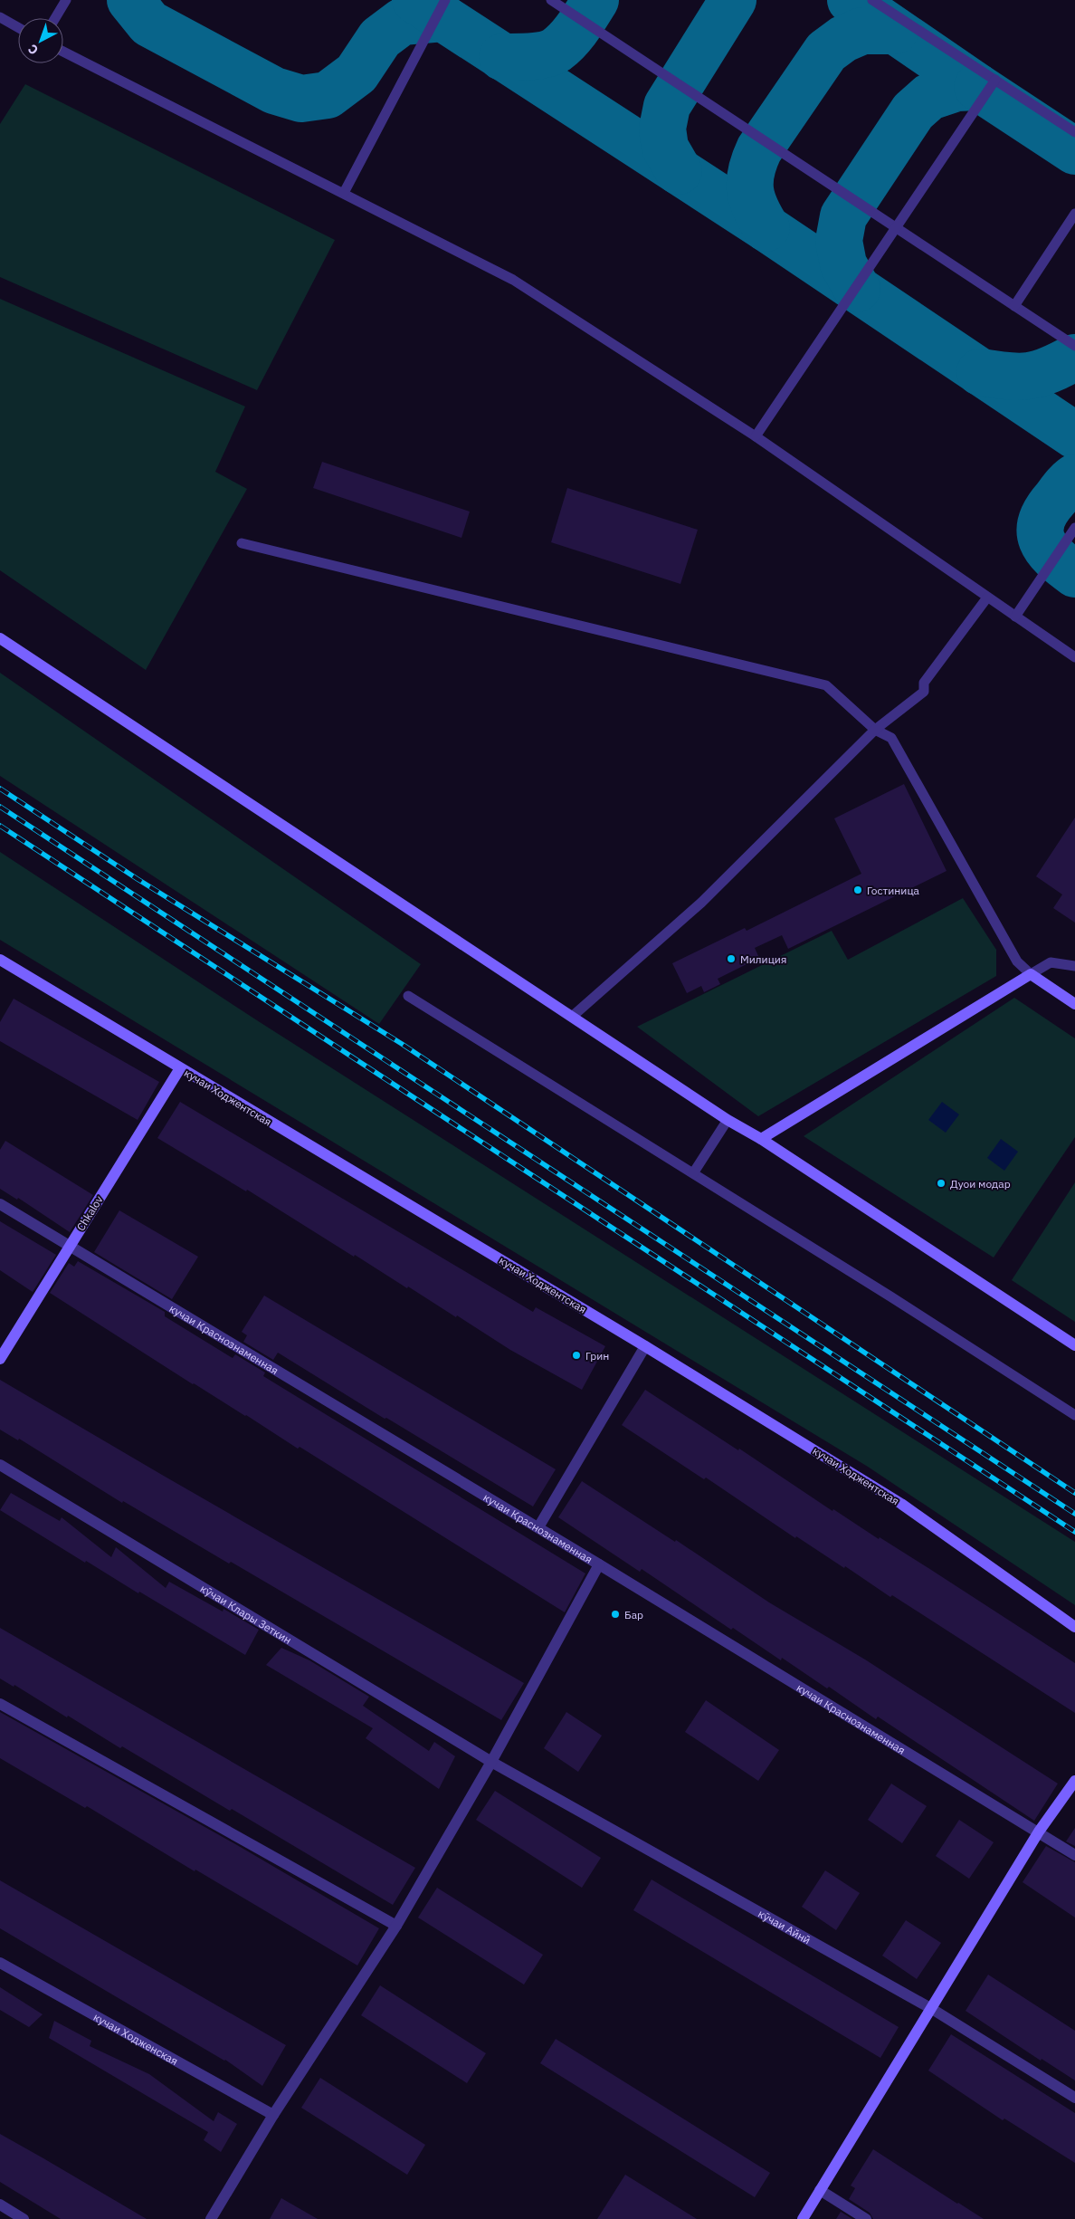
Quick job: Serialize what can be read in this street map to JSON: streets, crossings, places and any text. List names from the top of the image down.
{
  "streets": {
    "street": [
      "кучаи Ходжентская",
      "Chkalov",
      "кучаи Краснознаменная",
      "кӯчаи Клары Зеткин",
      "кӯчаи Айнӣ",
      "кучаи Ходженская"
    ]
  },
  "crossings": [
    ["кучаи Ходжентская", "Chkalov"],
    ["Chkalov", "кучаи Краснознаменная"],
    ["кӯчаи Клары Зеткин", "кӯчаи Айнӣ"]
  ],
  "places": [
    "Гостиница",
    "Милиция",
    "Дуои модар",
    "Грин",
    "Бар"
  ],
  "north": "bottom left"
}
